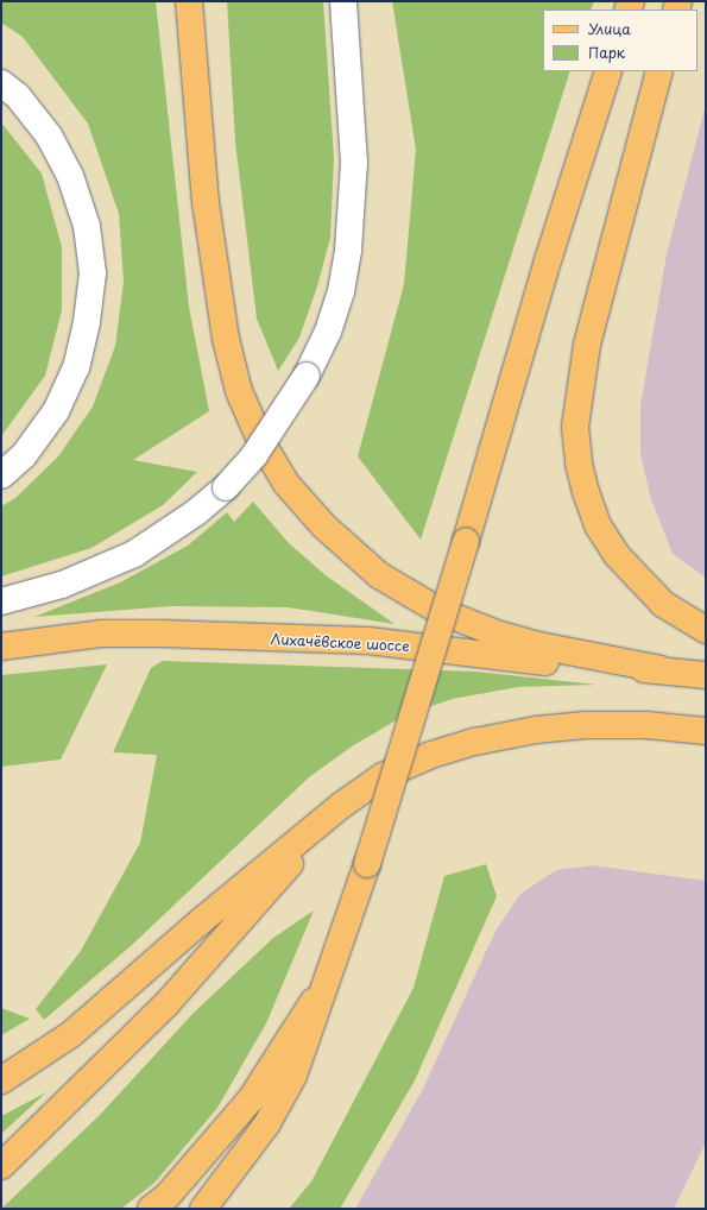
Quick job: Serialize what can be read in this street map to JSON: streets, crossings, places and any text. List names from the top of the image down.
{
  "streets": {
    "main road": ["Лихачёвское шоссе"]
  },
  "legend": ["Улица", "Парк"]
}
